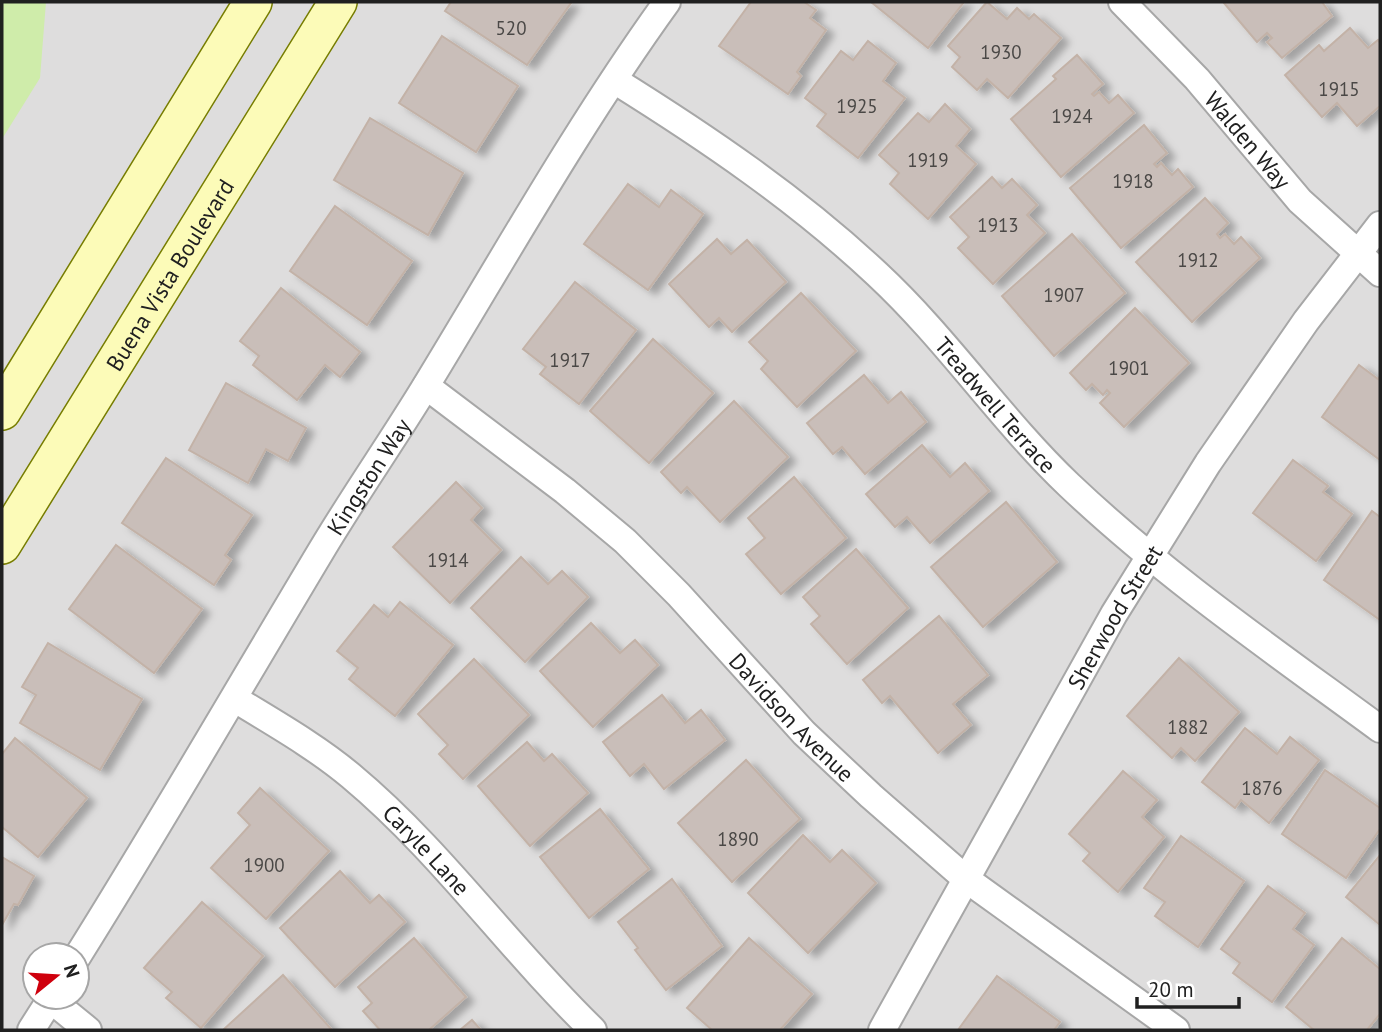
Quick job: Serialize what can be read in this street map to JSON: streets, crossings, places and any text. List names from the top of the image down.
{
  "streets": {
    "main road": ["Buena Vista Boulevard"],
    "street": [
      "Walden Way",
      "Treadwell Terrace",
      "Kingston Way",
      "Sherwood Street",
      "Davidson Avenue",
      "Caryle Lane"
    ]
  },
  "crossings": [
    ["Walden Way", "Sherwood Street"],
    ["Treadwell Terrace", "Kingston Way"],
    ["Treadwell Terrace", "Sherwood Street"],
    ["Kingston Way", "Davidson Avenue"],
    ["Kingston Way", "Caryle Lane"],
    ["Sherwood Street", "Davidson Avenue"]
  ],
  "house_numbers": [
    "520",
    "1930",
    "1915",
    "1925",
    "1924",
    "1919",
    "1918",
    "1913",
    "1912",
    "1907",
    "1917",
    "1901",
    "1914",
    "1882",
    "1876",
    "1890",
    "1900"
  ],
  "scale_bar": "20 m",
  "north": "right"
}
